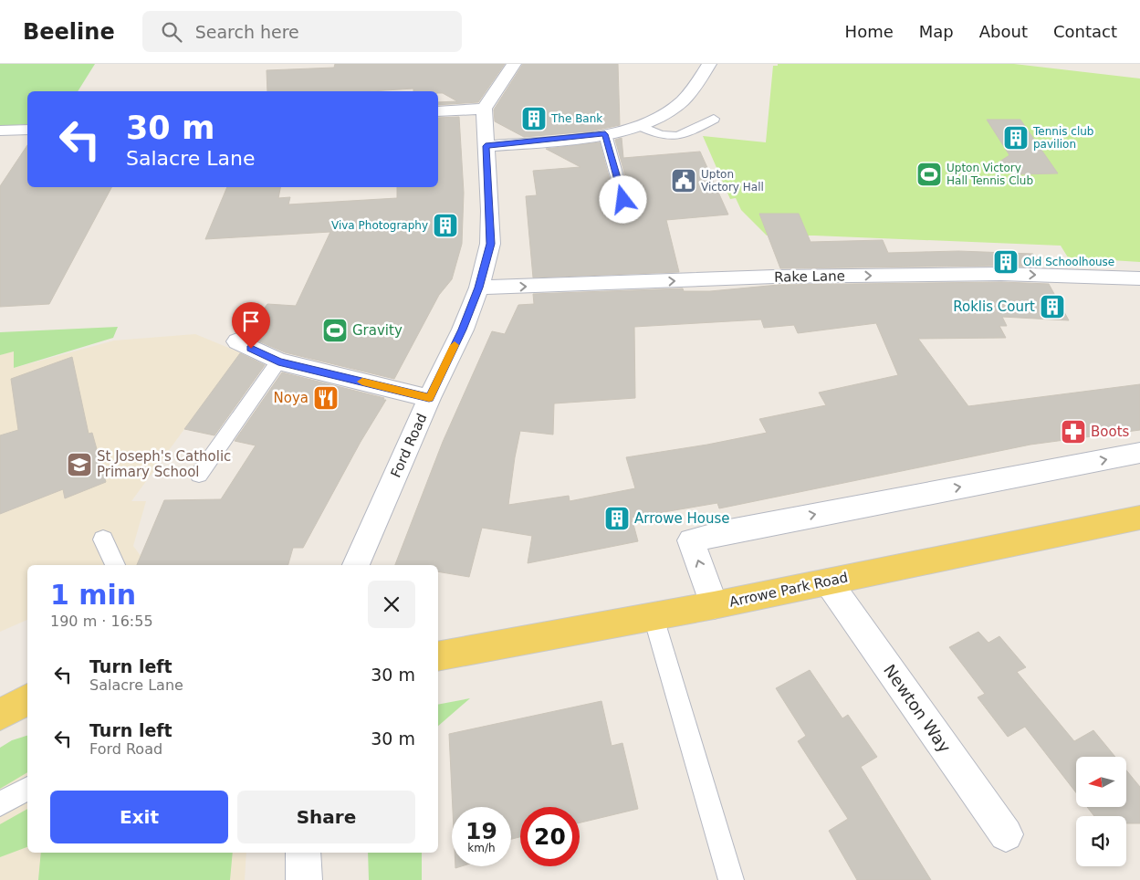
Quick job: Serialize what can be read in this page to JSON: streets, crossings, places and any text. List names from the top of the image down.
{
  "streets": {
    "main road": ["Arrowe Park Road"],
    "street": ["Rake Lane", "Ford Road", "Newton Way"]
  },
  "crossings": [
    ["Rake Lane", "Ford Road"],
    ["Arrowe Park Road", "Newton Way"]
  ],
  "one_way": ["Rake Lane"],
  "places": {
    "building": [
      "The Bank",
      "Tennis club pavilion",
      "Viva Photography",
      "Old Schoolhouse",
      "Roklis Court",
      "Arrowe House"
    ],
    "sports": ["Upton Victory Hall Tennis Club", "Gravity"],
    "public building": ["Upton Victory Hall"],
    "restaurant": ["Noya"],
    "pharmacy": ["Boots"],
    "school or university": ["St Joseph's Catholic Primary School"]
  },
  "north": "left",
  "page": {
    "header": "Beeline",
    "search": "Search here",
    "nav": [
      "Home",
      "Map",
      "About",
      "Contact"
    ],
    "turn": ["30 m", "Salacre Lane"],
    "heading": ["1 min", "190 m · 16:55"],
    "list": [
      {
        "name": "Turn left",
        "note": "Salacre Lane",
        "value": "30 m"
      },
      {
        "name": "Turn left",
        "note": "Ford Road",
        "value": "30 m"
      }
    ],
    "buttons": ["Exit", "Share"],
    "speed": "19 km/h",
    "limit": "20"
  }
}
